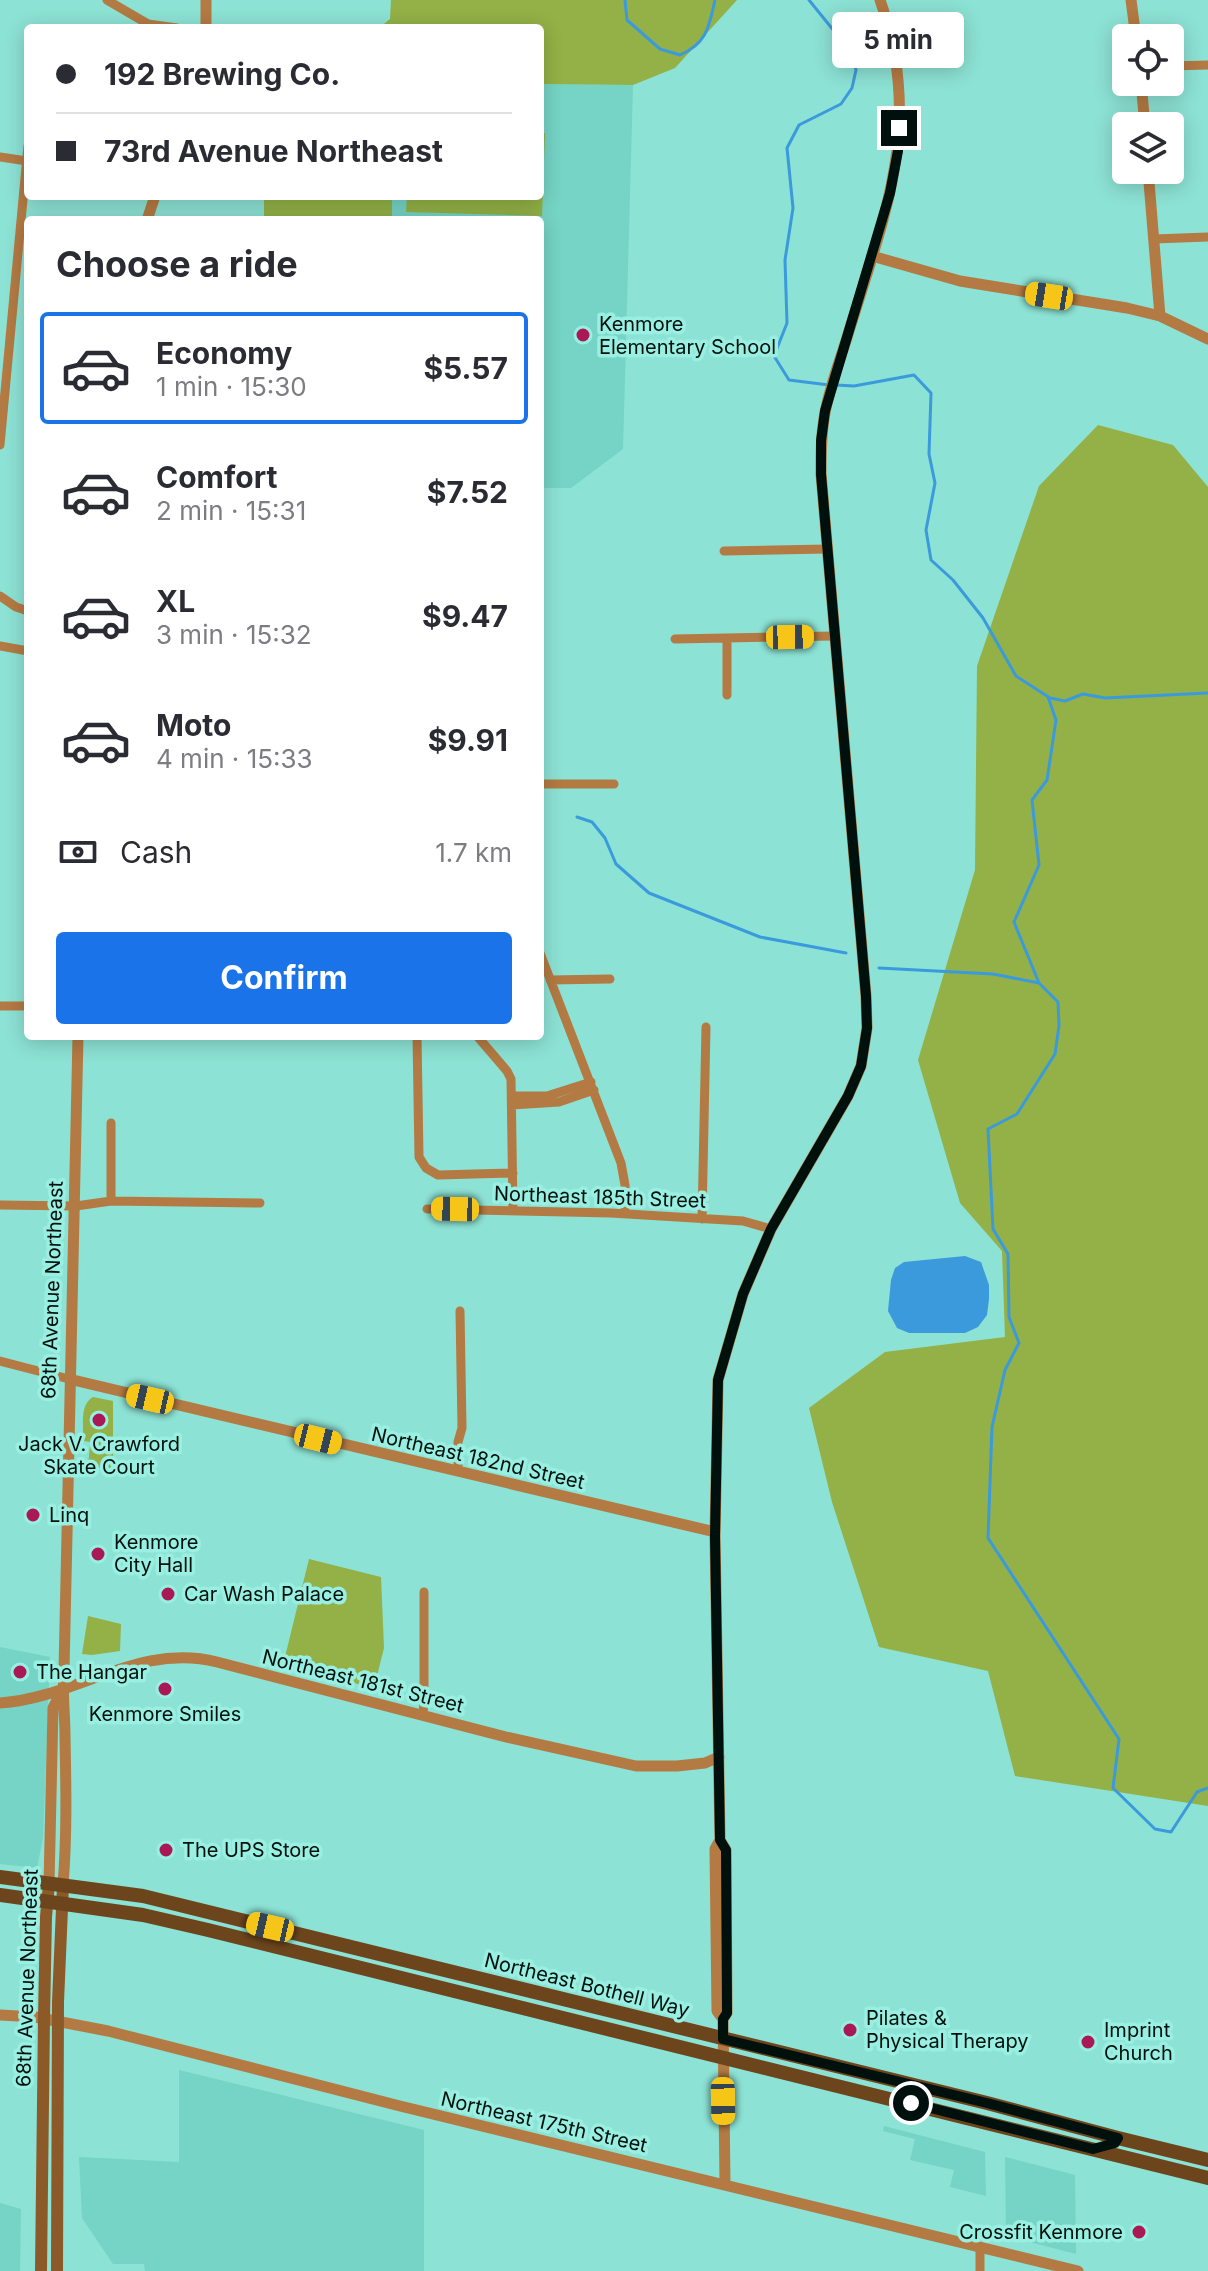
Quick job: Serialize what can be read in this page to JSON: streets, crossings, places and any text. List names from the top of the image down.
{
  "streets": {
    "main road": ["68th Avenue Northeast", "Northeast Bothell Way"],
    "street": [
      "Northeast 185th Street",
      "Northeast 182nd Street",
      "Northeast 181st Street",
      "Northeast 175th Street"
    ]
  },
  "crossings": [
    ["68th Avenue Northeast", "Northeast 182nd Street"],
    ["68th Avenue Northeast", "Northeast 181st Street"],
    ["68th Avenue Northeast", "Northeast Bothell Way"],
    ["68th Avenue Northeast", "Northeast 175th Street"]
  ],
  "places": [
    "Kenmore Elementary School",
    "Jack V. Crawford Skate Court",
    "Linq",
    "Kenmore City Hall",
    "Car Wash Palace",
    "The Hangar",
    "Kenmore Smiles",
    "The UPS Store",
    "Pilates & Physical Therapy",
    "Imprint Church",
    "Crossfit Kenmore"
  ],
  "page": {
    "bubble": "5 min",
    "banner": ["192 Brewing Co.", "73rd Avenue Northeast"],
    "heading": "Choose a ride",
    "list": [
      {
        "name": "Economy",
        "note": "1 min · 15:30",
        "value": "$5.57"
      },
      {
        "name": "Comfort",
        "note": "2 min · 15:31",
        "value": "$7.52"
      },
      {
        "name": "XL",
        "note": "3 min · 15:32",
        "value": "$9.47"
      },
      {
        "name": "Moto",
        "note": "4 min · 15:33",
        "value": "$9.91"
      }
    ],
    "pay": ["Cash", "1.7 km"],
    "buttons": "Confirm"
  }
}
